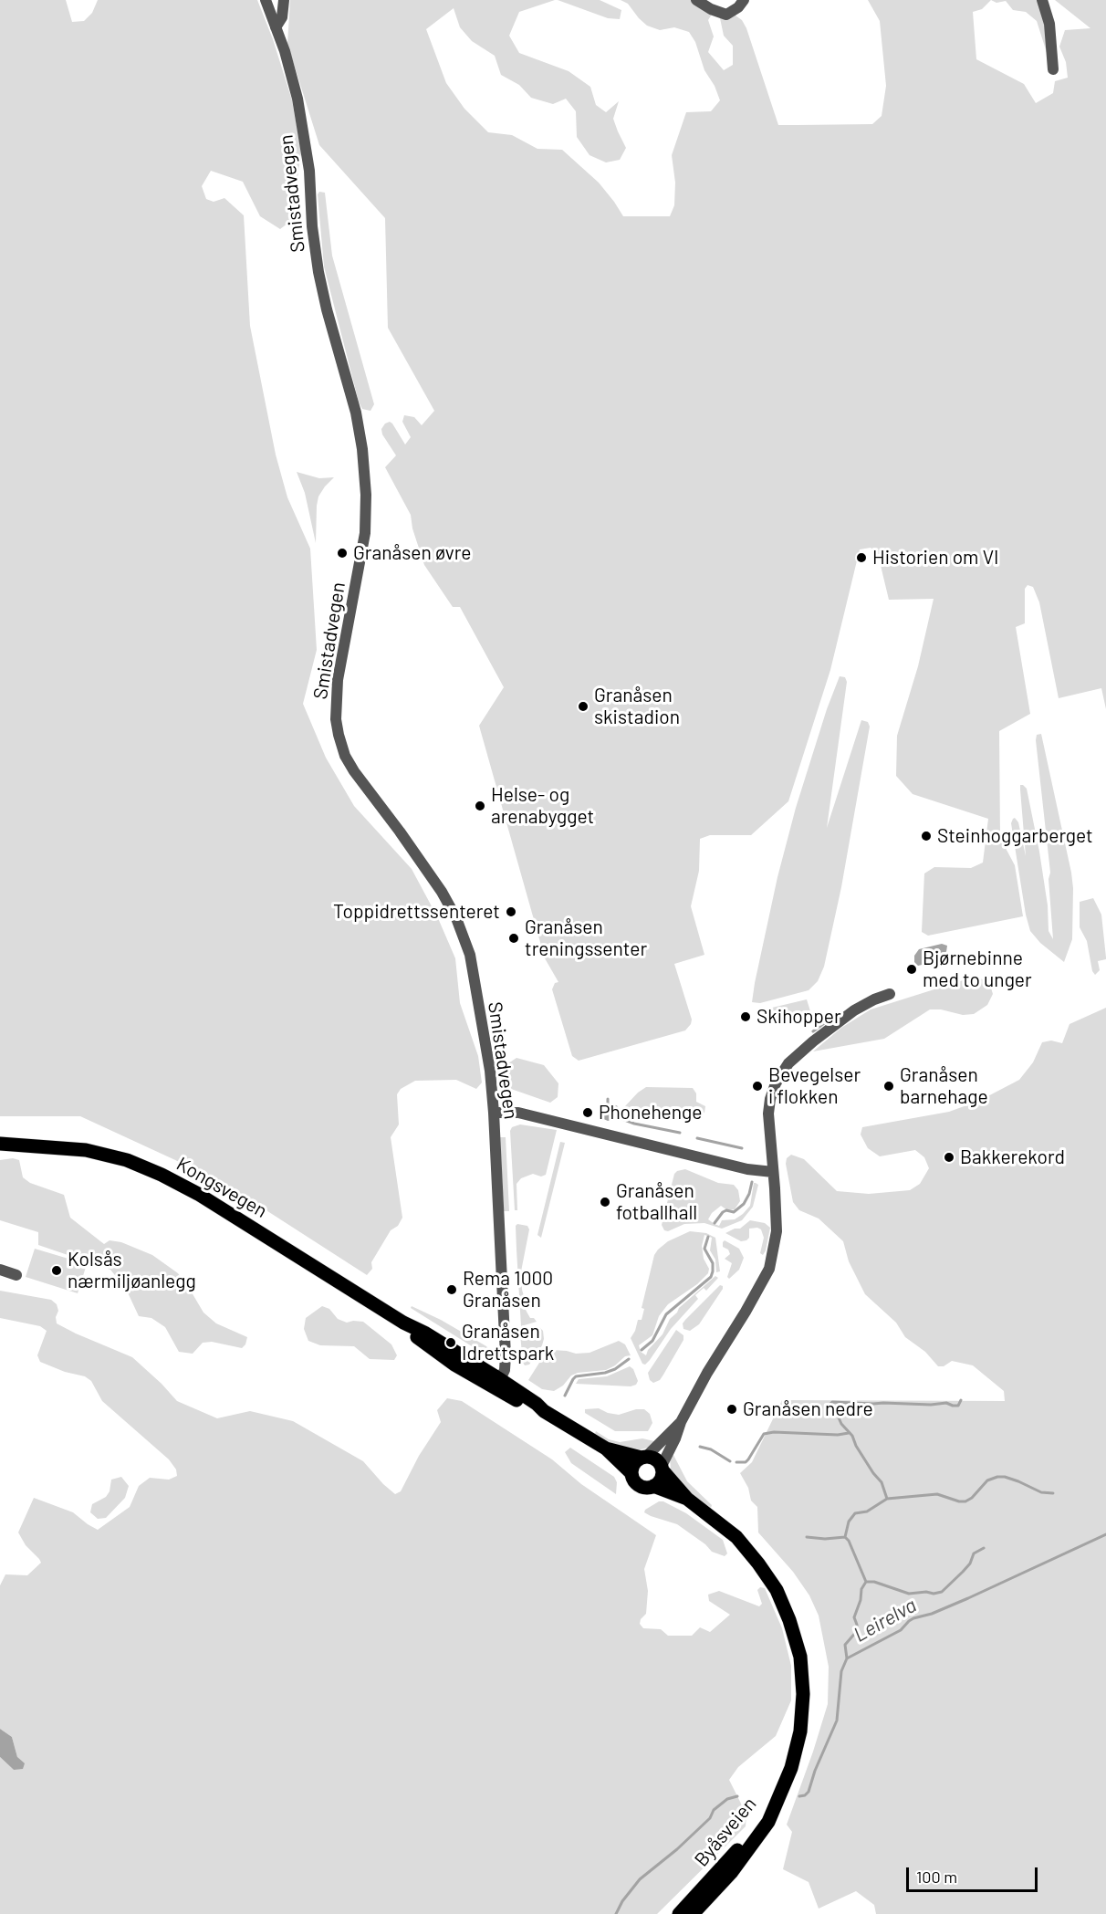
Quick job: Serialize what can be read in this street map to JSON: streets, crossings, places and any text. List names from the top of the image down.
{
  "streets": {
    "main road": ["Kongsvegen", "Byåsveien"],
    "street": ["Smistadvegen"]
  },
  "crossings": [
    ["Smistadvegen", "Kongsvegen"],
    ["Kongsvegen", "Byåsveien"]
  ],
  "water": ["Leirelva"],
  "places": [
    "Granåsen øvre",
    "Historien om VI",
    "Granåsen skistadion",
    "Helse- og arenabygget",
    "Steinhoggarberget",
    "Toppidrettssenteret",
    "Granåsen treningssenter",
    "Bjørnebinne med to unger",
    "Skihopper",
    "Bevegelser i flokken",
    "Granåsen barnehage",
    "Phonehenge",
    "Bakkerekord",
    "Granåsen fotballhall",
    "Kolsås nærmiljøanlegg",
    "Rema 1000 Granåsen",
    "Granåsen Idrettspark",
    "Granåsen nedre"
  ],
  "scale_bar": "100 m"
}
